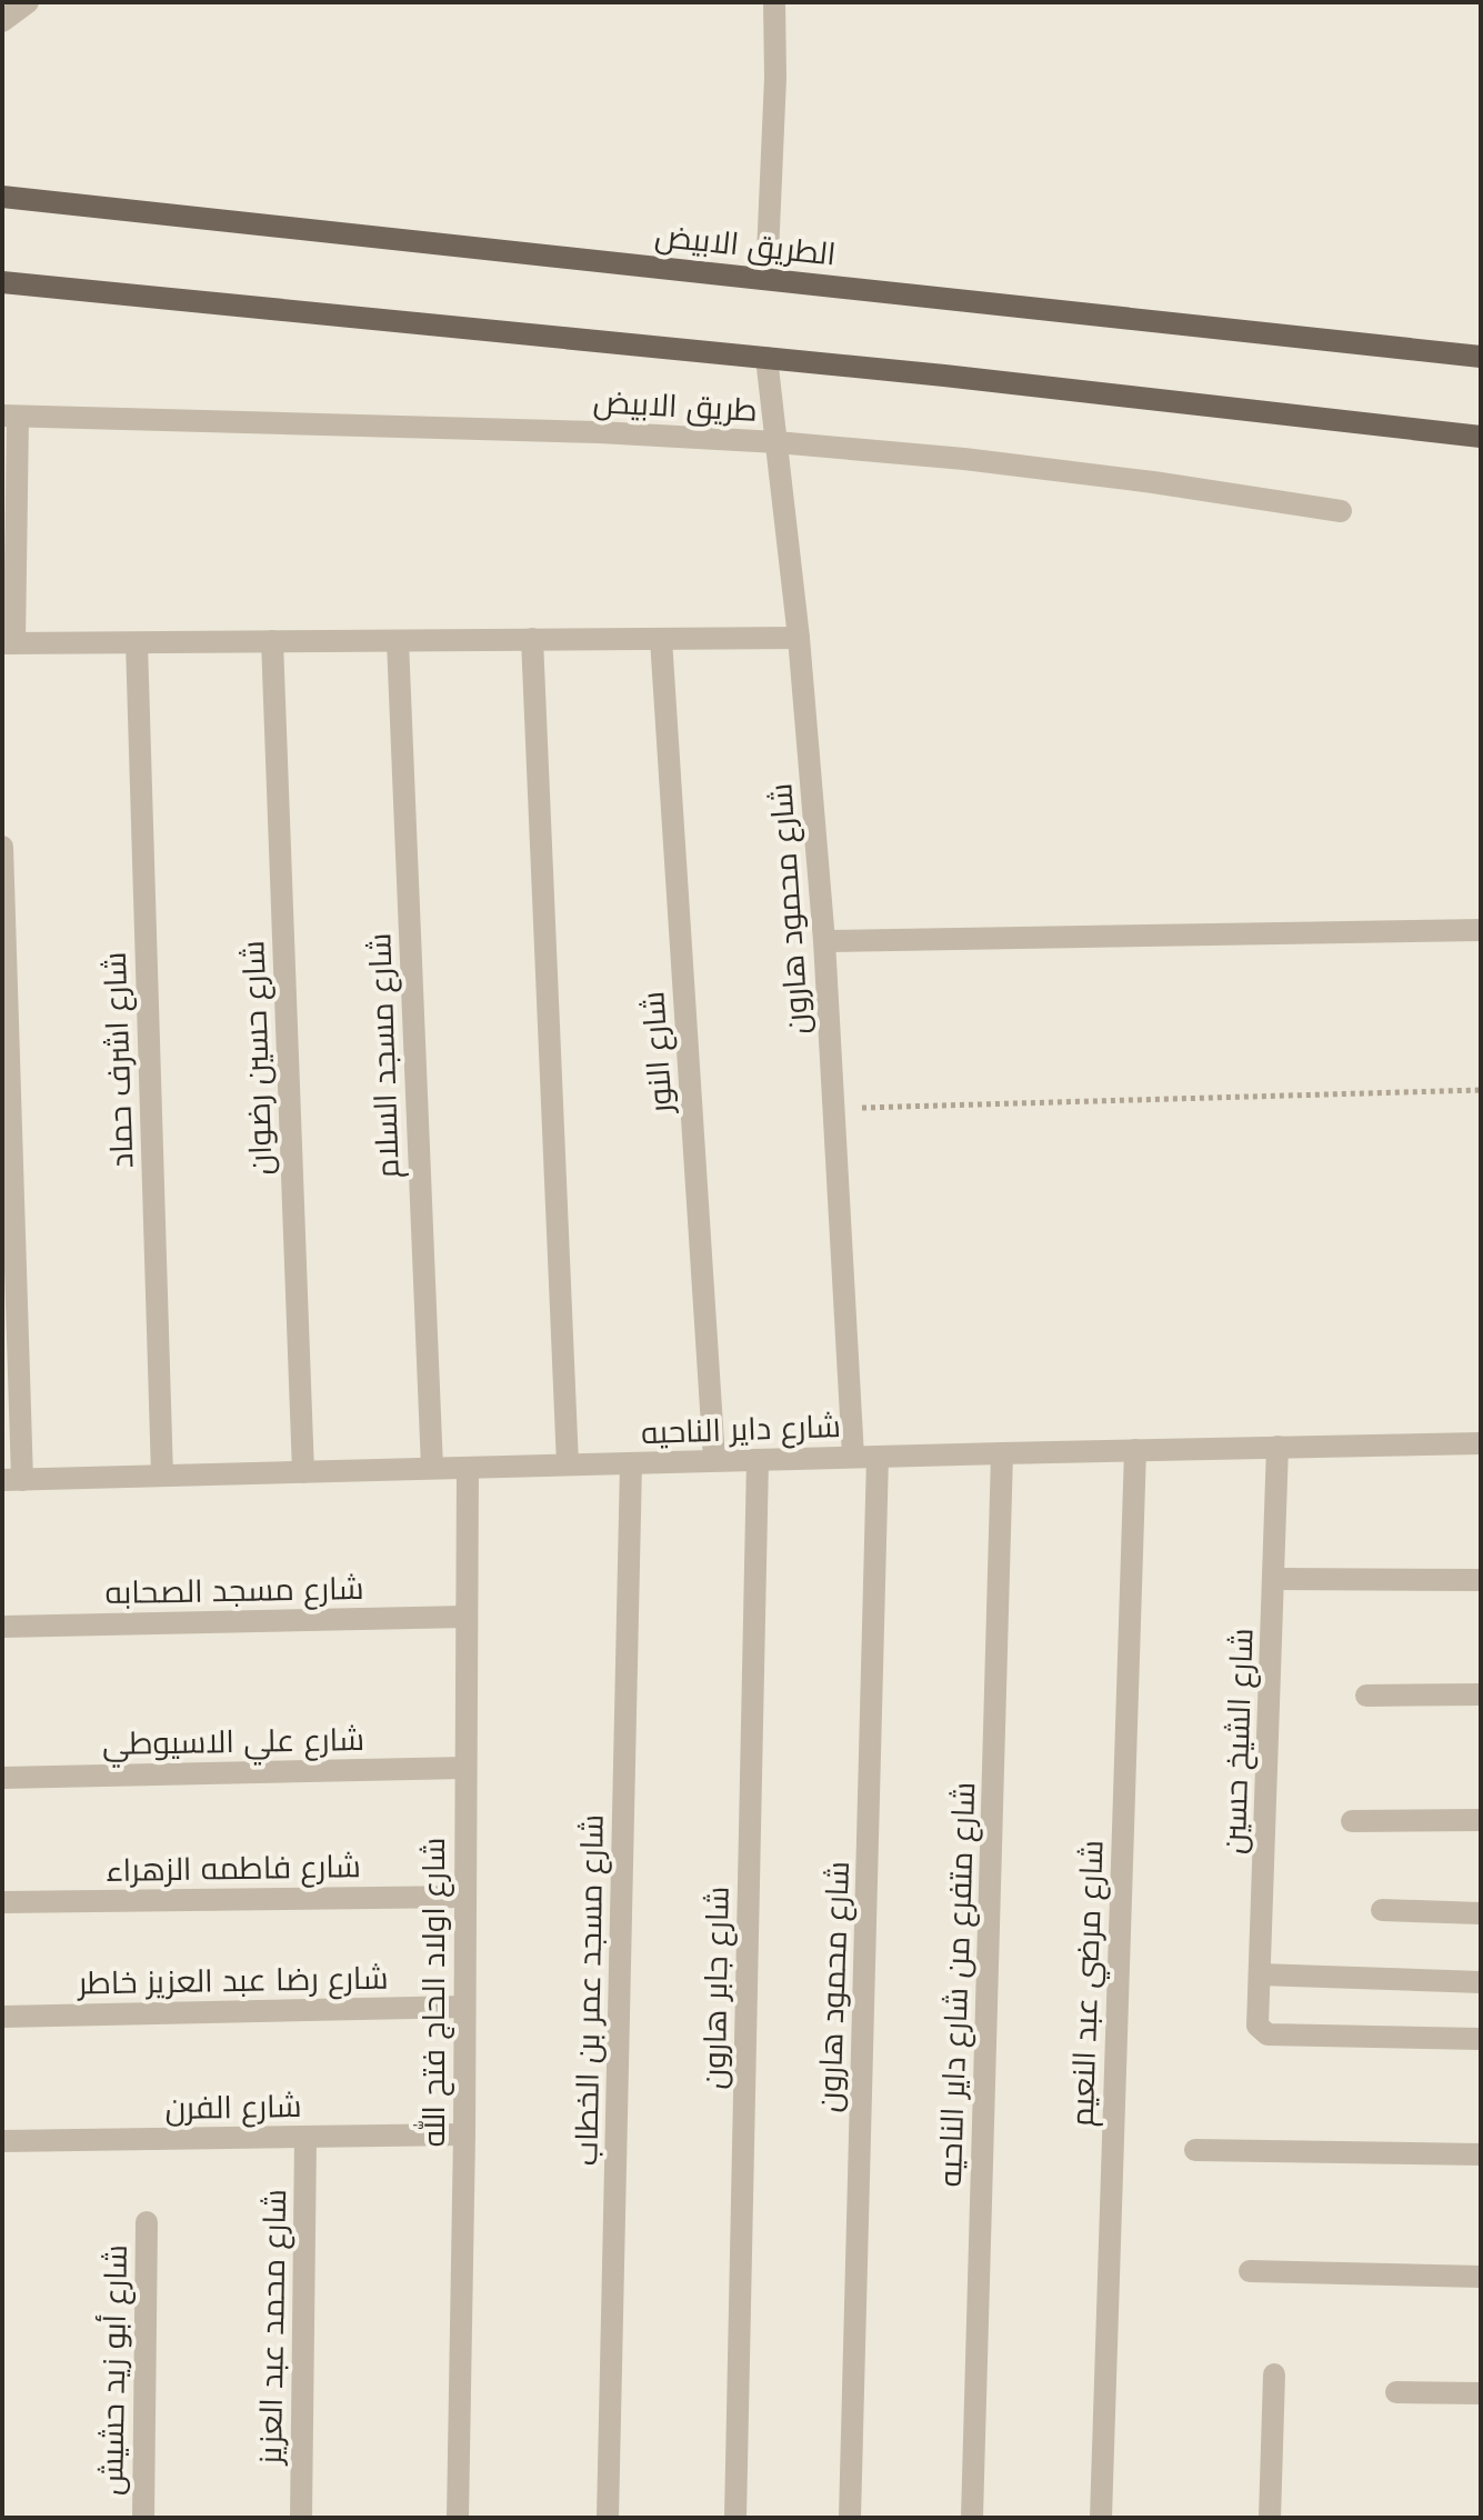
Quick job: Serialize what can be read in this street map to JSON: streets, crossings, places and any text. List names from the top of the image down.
{
  "streets": {
    "main road": ["الطريق الابيض"],
    "street": [
      "طريق الابيض",
      "شارع محمود هارون",
      "شارع النور",
      "شارع مسجد السلام",
      "شارع حسين رضوان",
      "شارع اشرف حماد",
      "شارع داير الناحيه",
      "شارع مسجد الصحابه",
      "شارع علي الاسيوطي",
      "شارع الشيخ حسين",
      "شارع فاطمه الزهراء",
      "شارع رضا عبد العزيز خاطر",
      "شارع مرضي عبد النعيم",
      "شارع متفرع من شارع داير الناحيه",
      "شارع جابر هارون",
      "شارع مسجد عمر بن الخطاب",
      "شارع اولاد الحاج فتح الله",
      "شارع الفرن",
      "شارع محمد عبد العزيز",
      "شارع أبو زيد حشيش"
    ]
  },
  "crossings": [
    ["طريق الابيض", "شارع محمود هارون"],
    ["شارع محمود هارون", "شارع داير الناحيه"],
    ["شارع النور", "شارع داير الناحيه"],
    ["شارع مسجد السلام", "شارع داير الناحيه"],
    ["شارع حسين رضوان", "شارع داير الناحيه"],
    ["شارع اشرف حماد", "شارع داير الناحيه"],
    ["شارع داير الناحيه", "شارع الشيخ حسين"],
    ["شارع داير الناحيه", "شارع مرضي عبد النعيم"],
    ["شارع داير الناحيه", "شارع متفرع من شارع داير الناحيه"],
    ["شارع داير الناحيه", "شارع جابر هارون"],
    ["شارع داير الناحيه", "شارع مسجد عمر بن الخطاب"],
    ["شارع داير الناحيه", "شارع اولاد الحاج فتح الله"],
    ["شارع مسجد الصحابه", "شارع اولاد الحاج فتح الله"],
    ["شارع علي الاسيوطي", "شارع اولاد الحاج فتح الله"],
    ["شارع فاطمه الزهراء", "شارع اولاد الحاج فتح الله"],
    ["شارع رضا عبد العزيز خاطر", "شارع اولاد الحاج فتح الله"],
    ["شارع اولاد الحاج فتح الله", "شارع الفرن"],
    ["شارع الفرن", "شارع محمد عبد العزيز"]
  ]
}
